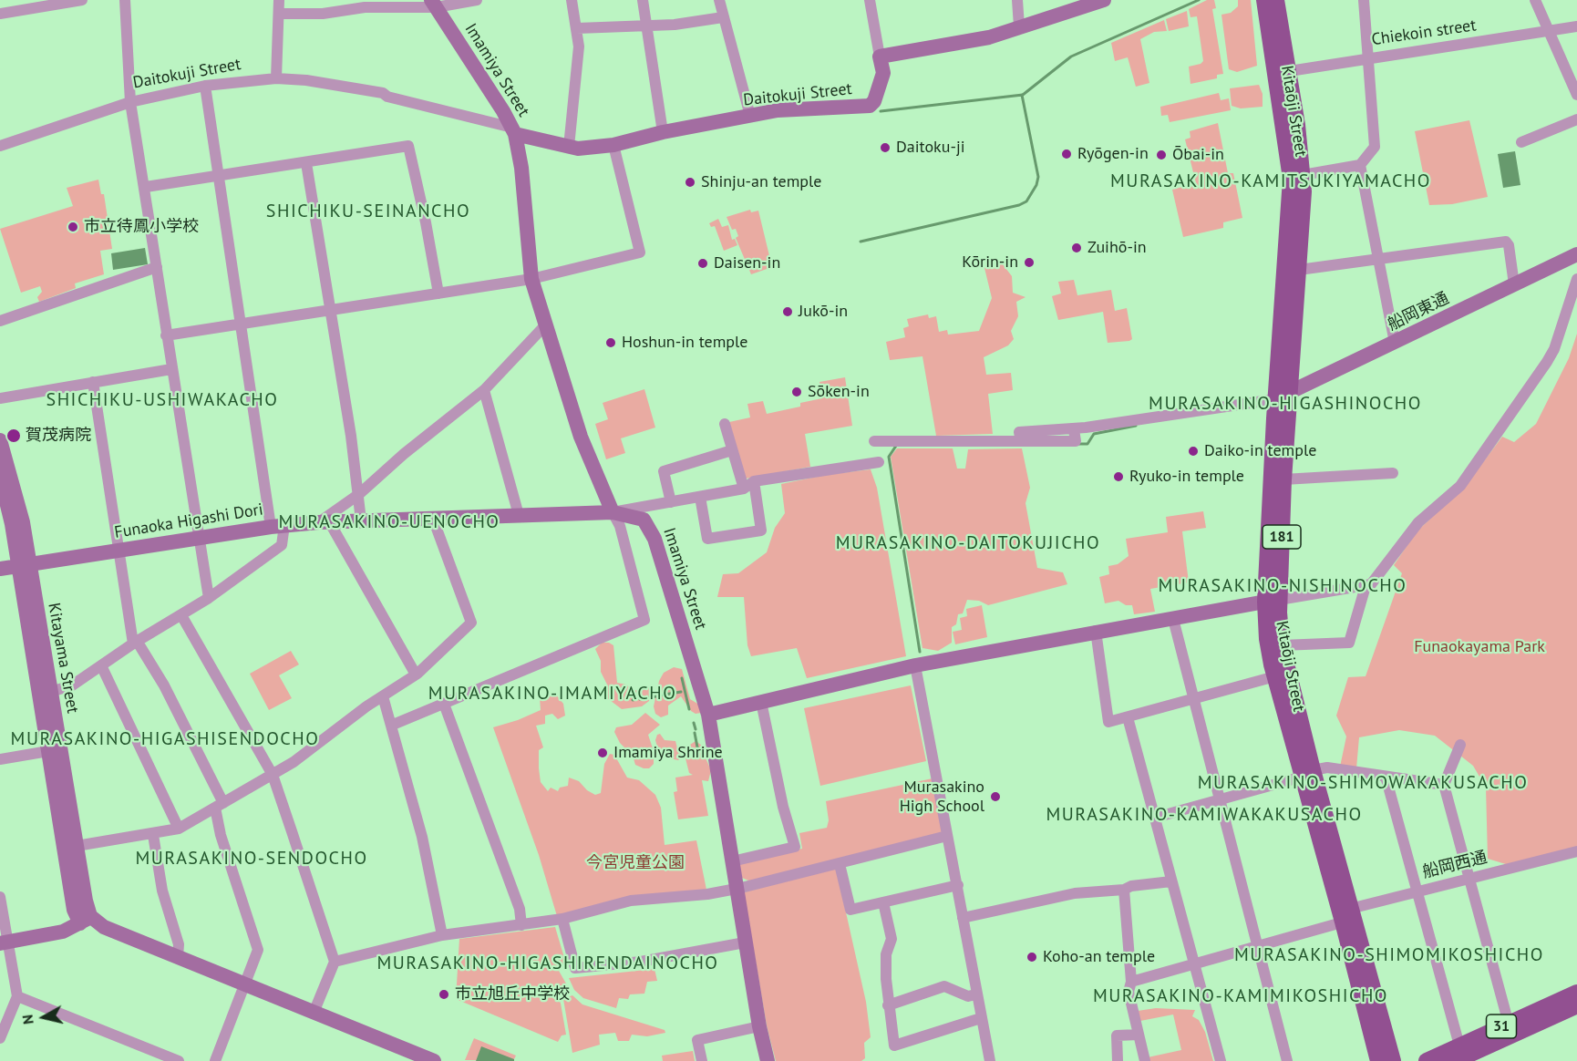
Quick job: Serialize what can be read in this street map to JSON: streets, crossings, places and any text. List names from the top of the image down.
{
  "streets": {
    "main road": ["Kitaōji Street", "181", "31"],
    "street": [
      "Chiekoin street",
      "Imamiya Street",
      "Daitokuji Street",
      "船岡東通",
      "Funaoka Higashi Dori",
      "Kitayama Street",
      "船岡西通"
    ]
  },
  "crossings": [
    ["Chiekoin street", "Kitaōji Street"],
    ["Imamiya Street", "Daitokuji Street"],
    ["Imamiya Street", "Funaoka Higashi Dori"],
    ["Kitaōji Street", "船岡東通"],
    ["Kitaōji Street", "船岡西通"],
    ["Funaoka Higashi Dori", "Kitayama Street"]
  ],
  "districts": [
    "MURASAKINO-KAMITSUKIYAMACHO",
    "SHICHIKU-SEINANCHO",
    "SHICHIKU-USHIWAKACHO",
    "MURASAKINO-HIGASHINOCHO",
    "MURASAKINO-UENOCHO",
    "MURASAKINO-DAITOKUJICHO",
    "MURASAKINO-NISHINOCHO",
    "MURASAKINO-IMAMIYACHO",
    "MURASAKINO-HIGASHISENDOCHO",
    "MURASAKINO-SHIMOWAKAKUSACHO",
    "MURASAKINO-KAMIWAKAKUSACHO",
    "MURASAKINO-SENDOCHO",
    "MURASAKINO-SHIMOMIKOSHICHO",
    "MURASAKINO-HIGASHIRENDAINOCHO",
    "MURASAKINO-KAMIMIKOSHICHO"
  ],
  "parks": ["Funaokayama Park", "今宮児童公園"],
  "places": [
    "Daitoku-ji",
    "Ryōgen-in",
    "Ōbai-in",
    "Shinju-an temple",
    "市立待鳳小学校",
    "Zuihō-in",
    "Kōrin-in",
    "Daisen-in",
    "Jukō-in",
    "Hoshun-in temple",
    "Sōken-in",
    "賀茂病院",
    "Daiko-in temple",
    "Ryuko-in temple",
    "Imamiya Shrine",
    "Murasakino High School",
    "Koho-an temple",
    "市立旭丘中学校"
  ],
  "north": "left"
}
